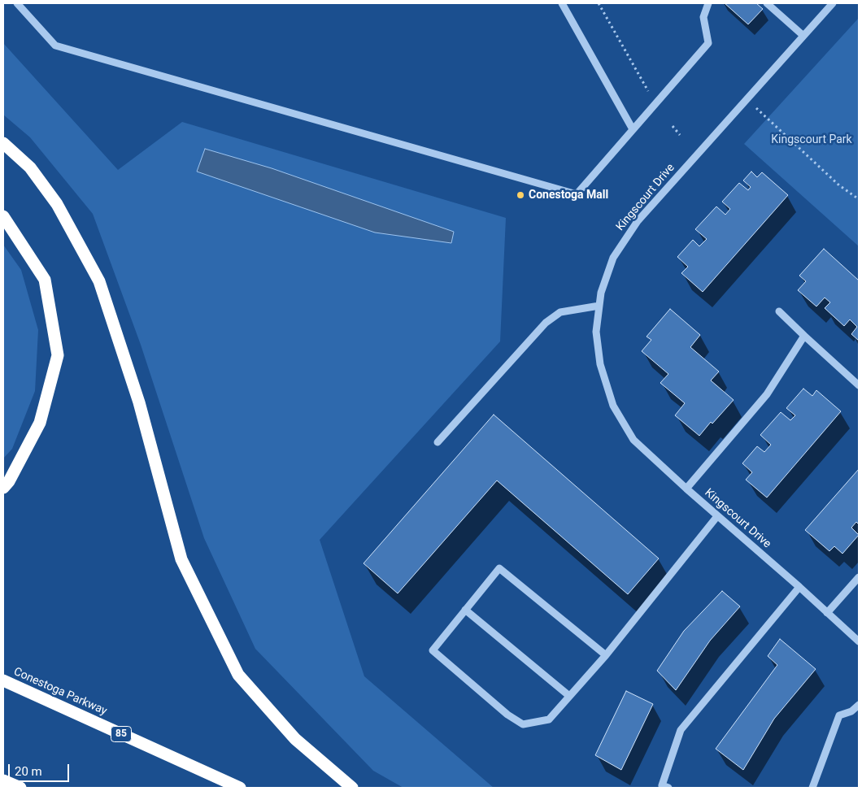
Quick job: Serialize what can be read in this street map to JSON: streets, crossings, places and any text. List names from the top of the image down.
{
  "streets": {
    "highway": ["Conestoga Parkway", "85"],
    "street": ["Kingscourt Drive"]
  },
  "parks": ["Kingscourt Park"],
  "places": ["Conestoga Mall"],
  "scale_bar": "20 m"
}
